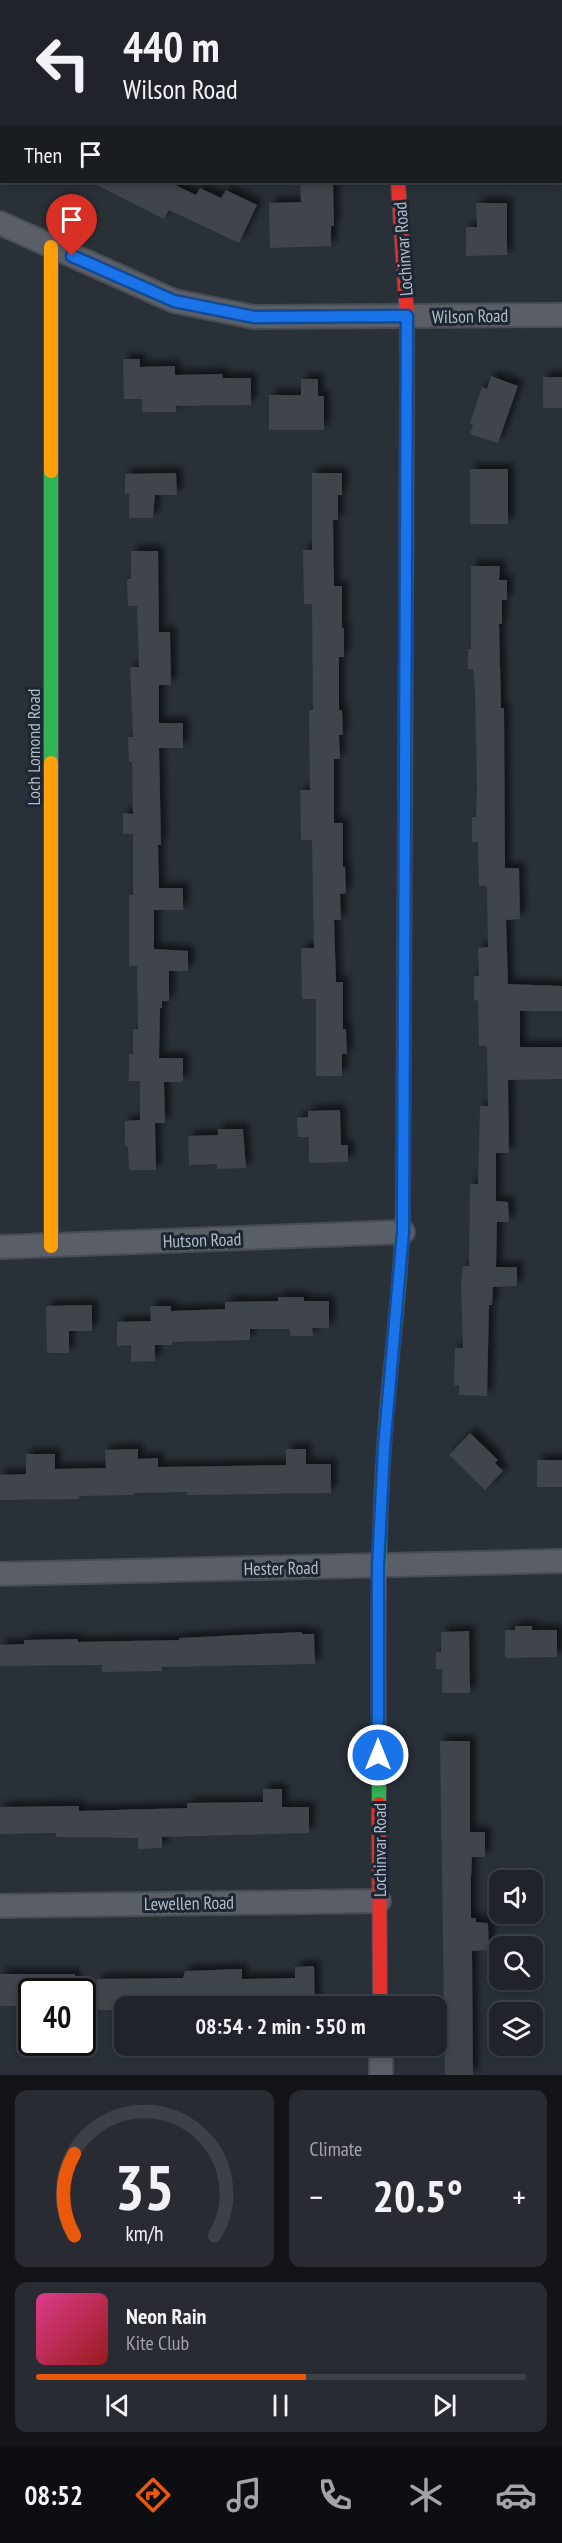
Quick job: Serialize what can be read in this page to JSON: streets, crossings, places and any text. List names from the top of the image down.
{
  "streets": {
    "street": [
      "Lochinvar Road",
      "Wilson Road",
      "Loch Lomond Road",
      "Hutson Road",
      "Hester Road",
      "Lewellen Road"
    ]
  },
  "crossings": [
    ["Lochinvar Road", "Wilson Road"],
    ["Lochinvar Road", "Hutson Road"],
    ["Lochinvar Road", "Hester Road"],
    ["Lochinvar Road", "Lewellen Road"],
    ["Wilson Road", "Loch Lomond Road"],
    ["Loch Lomond Road", "Hutson Road"]
  ],
  "page": {
    "turn": ["440 m", "Wilson Road"],
    "then": "Then",
    "limit": "40",
    "trip": "08:54 · 2 min · 550 m",
    "tile": "Climate",
    "heat": ["−", "20.5°", "+"],
    "song": ["Neon Rain", "Kite Club"],
    "tabs": "08:52",
    "gauge": ["35", "km/h"]
  }
}
